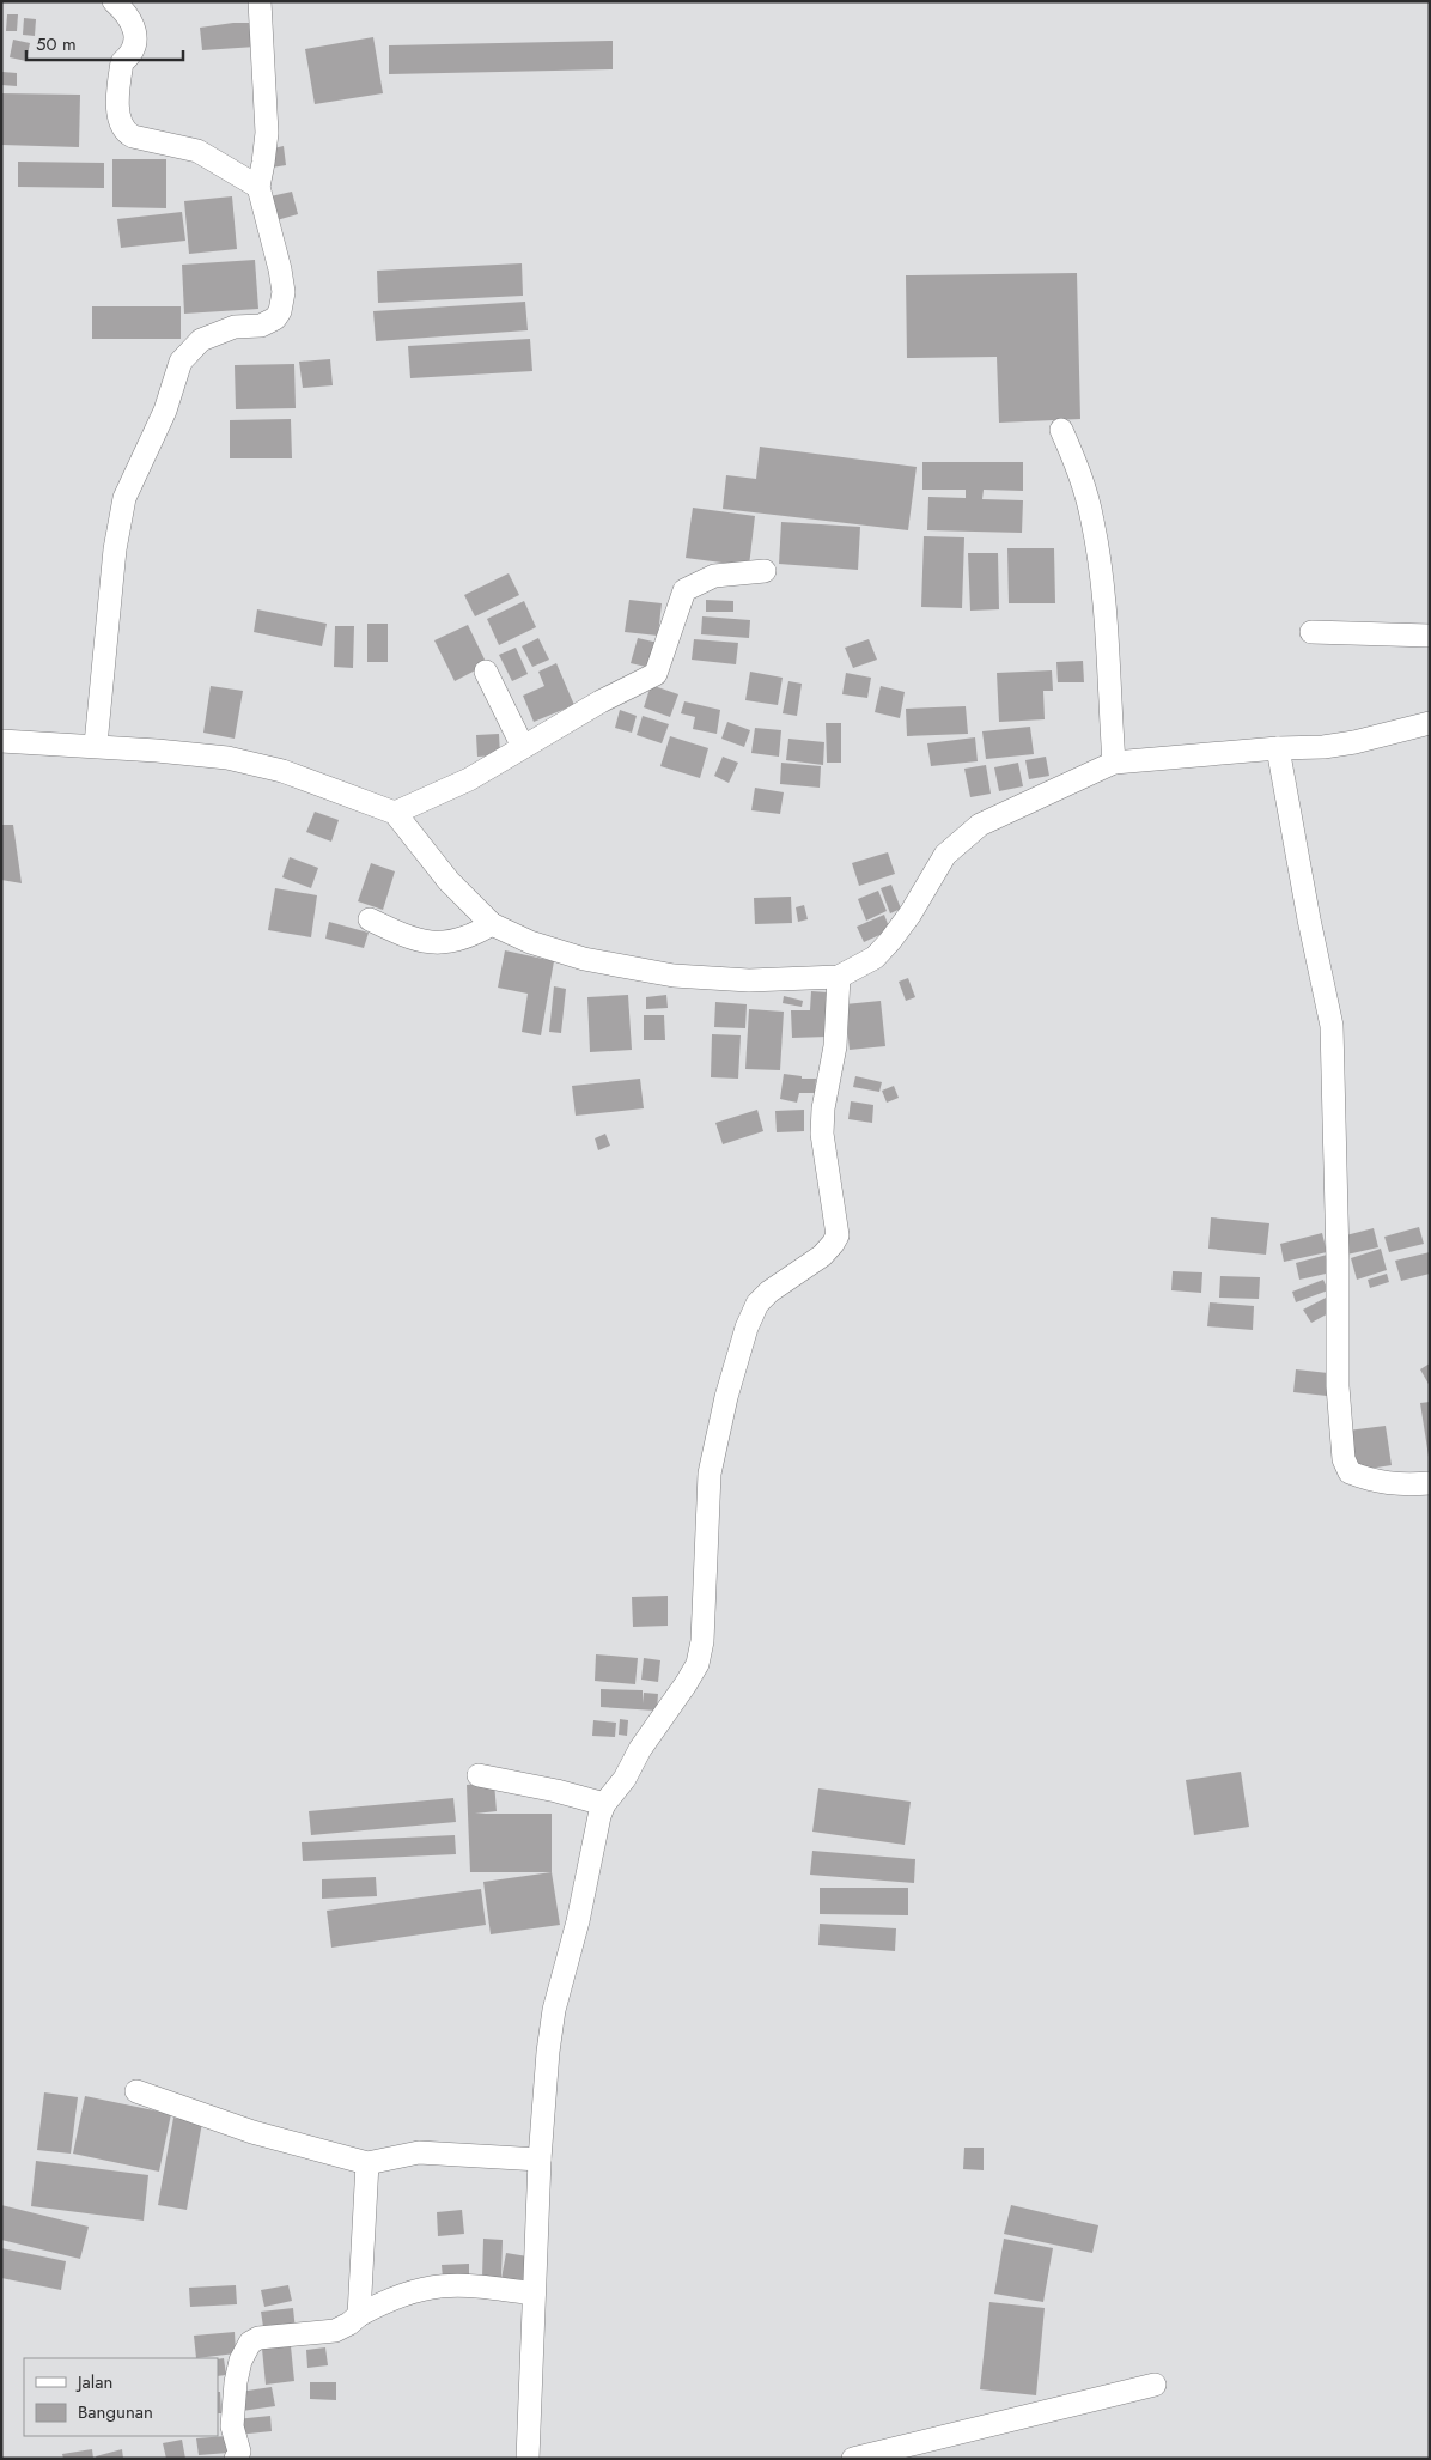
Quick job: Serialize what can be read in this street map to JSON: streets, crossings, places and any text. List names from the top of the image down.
{
  "legend": ["Jalan", "Bangunan"],
  "scale_bar": "50 m"
}
